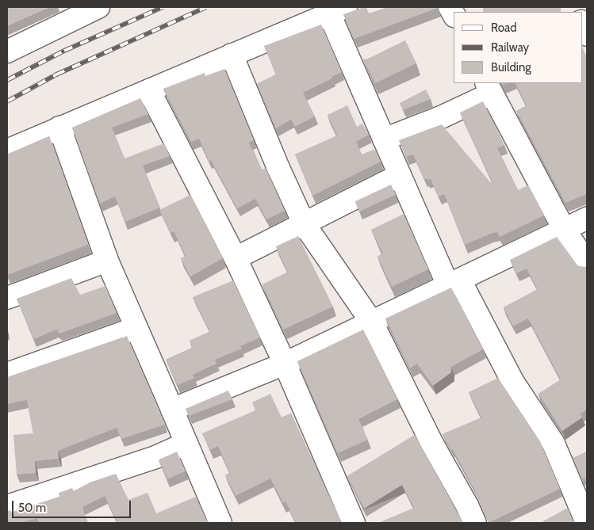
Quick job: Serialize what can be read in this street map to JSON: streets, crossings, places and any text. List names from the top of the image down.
{
  "legend": ["Road", "Railway", "Building"],
  "scale_bar": "50 m"
}
